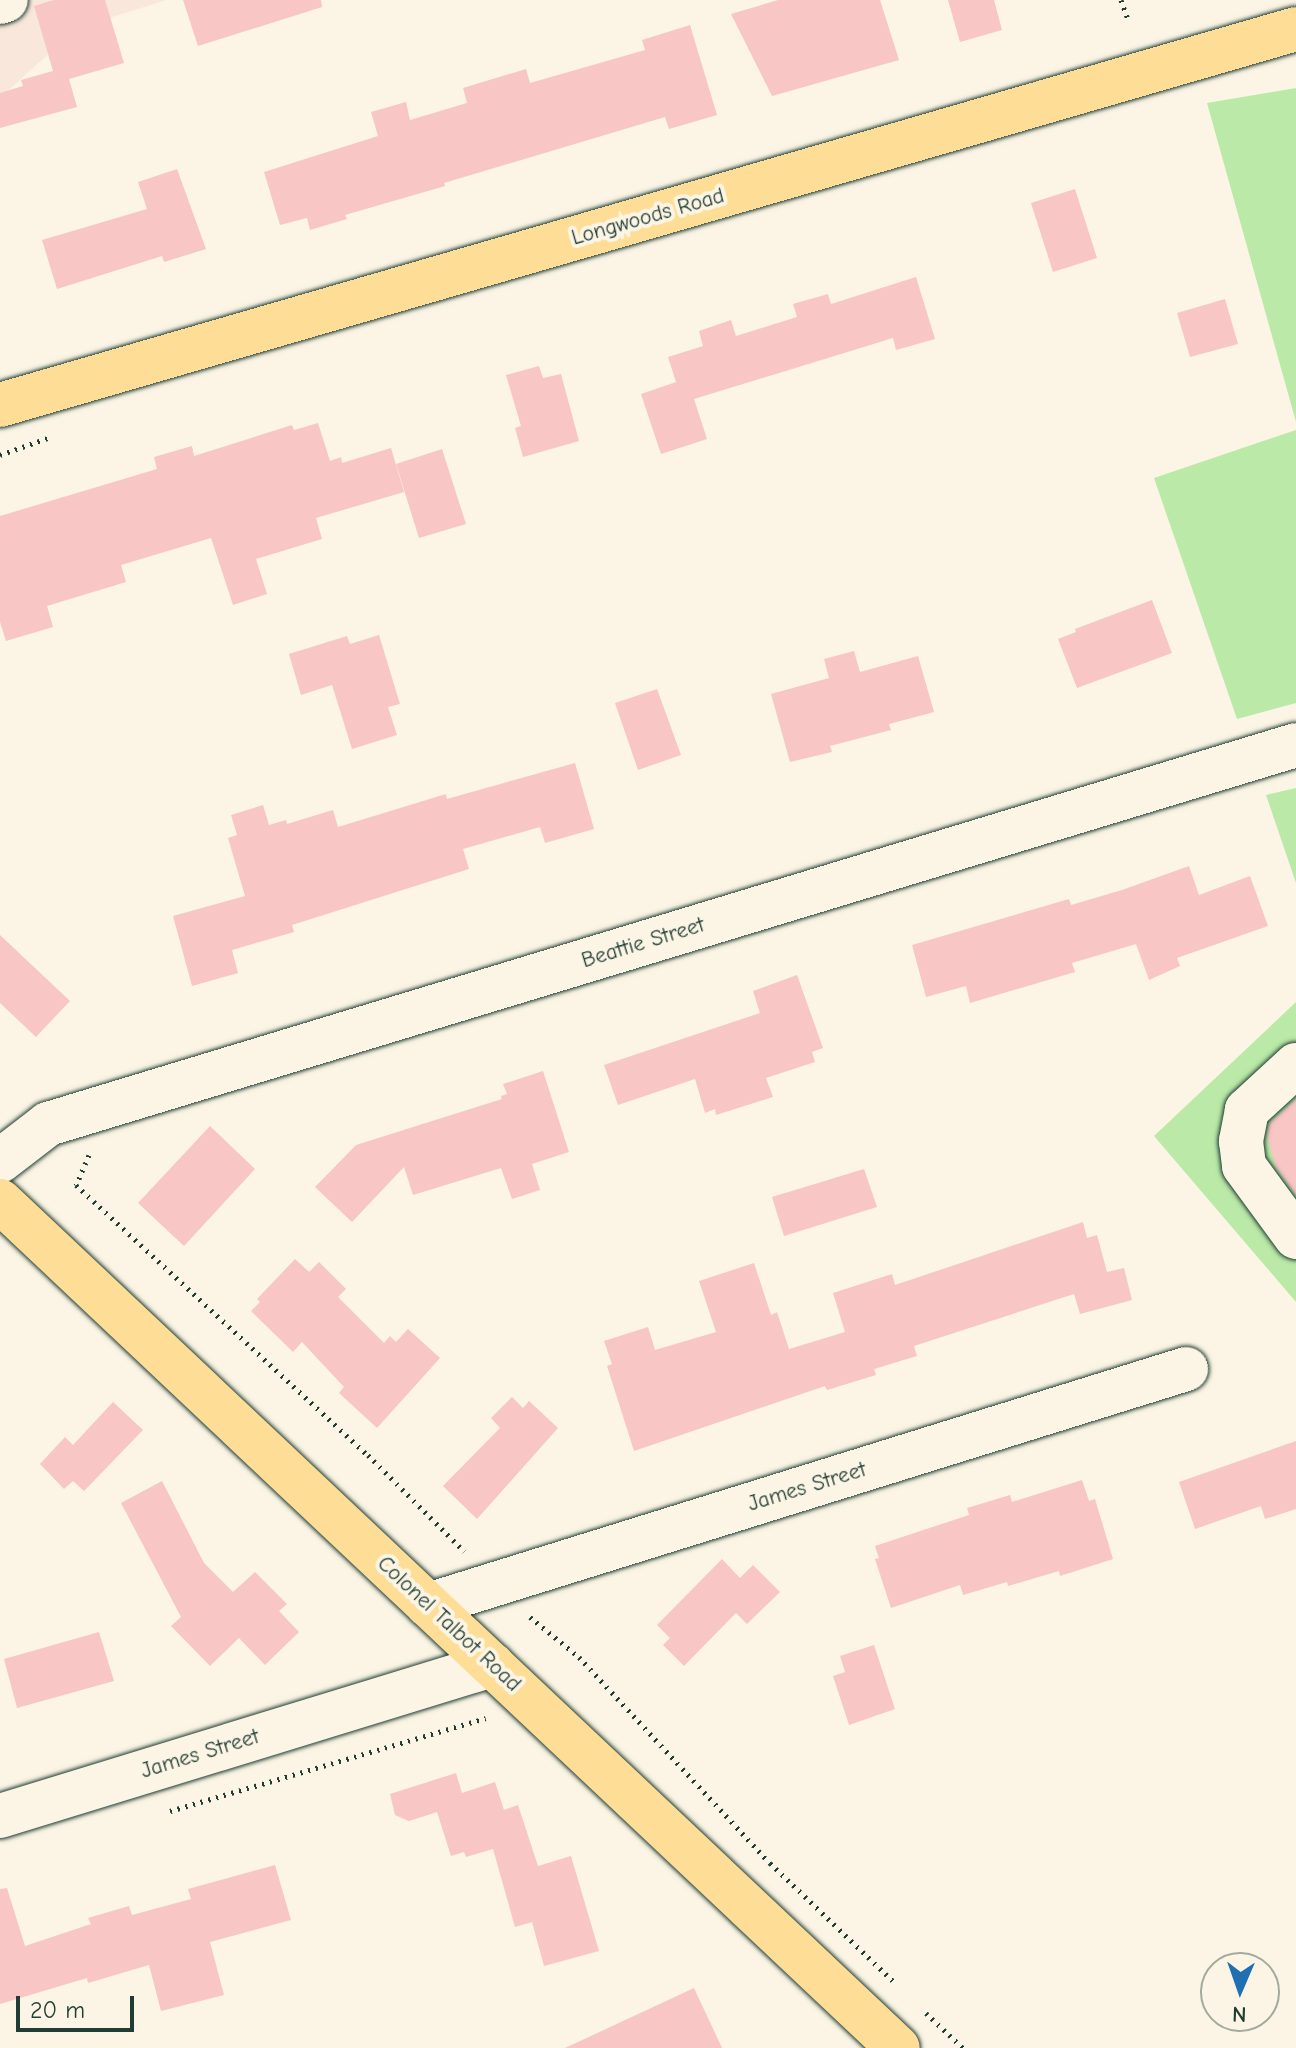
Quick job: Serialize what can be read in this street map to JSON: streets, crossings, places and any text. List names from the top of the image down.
{
  "streets": {
    "main road": ["Longwoods Road", "Colonel Talbot Road"],
    "street": ["Beattie Street", "James Street"]
  },
  "crossings": [
    ["James Street", "Colonel Talbot Road"]
  ],
  "scale_bar": "20 m",
  "north": "bottom"
}
